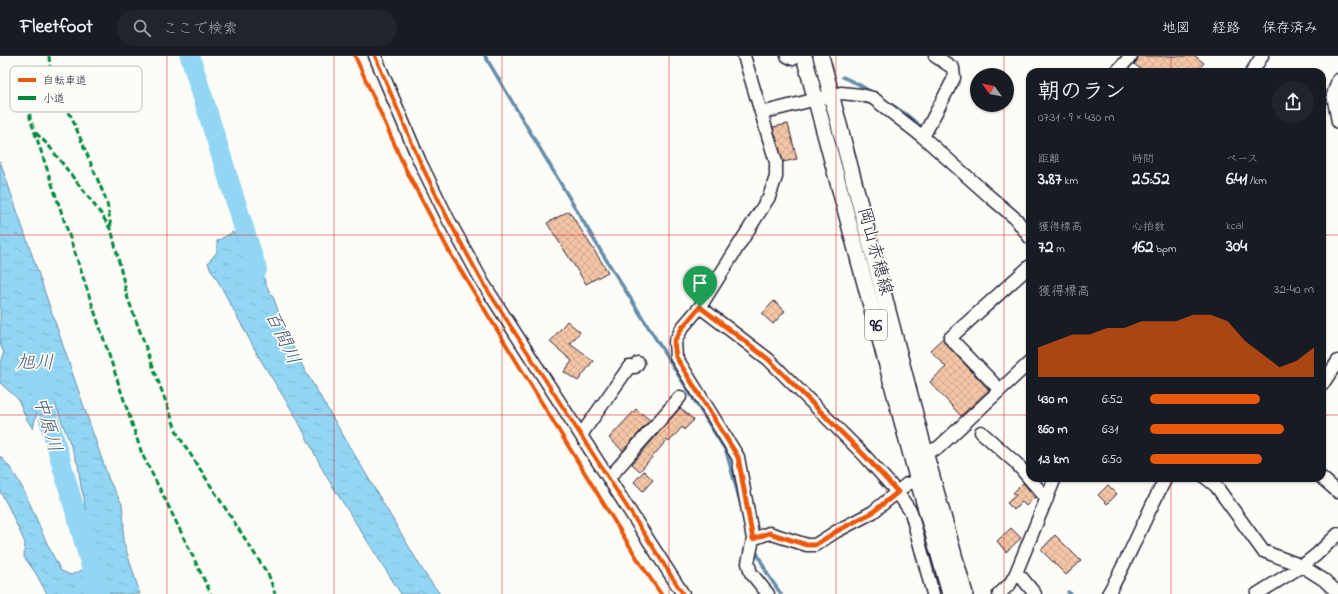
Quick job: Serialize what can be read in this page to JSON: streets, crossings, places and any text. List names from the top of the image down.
{
  "streets": {
    "main road": ["岡山赤穂線", "96"]
  },
  "water": ["百間川", "旭川", "中原川"],
  "legend": ["自転車道", "小道"],
  "north": "top left",
  "page": {
    "header": "Fleetfoot",
    "search": "ここで検索",
    "nav": ["地図", "経路", "保存済み"],
    "heading": ["朝のラン", "07:31 · 9 × 430 m"],
    "stats": [
      ["距離", "3.87 km"],
      ["時間", "25:52"],
      ["ペース", "6:41 /km"],
      ["獲得標高", "72 m"],
      ["心拍数", "162 bpm"],
      ["kcal", "304"]
    ],
    "chart": ["獲得標高", "32–40 m"],
    "list": [
      {
        "name": "430 m",
        "note": "6:52"
      },
      {
        "name": "860 m",
        "note": "6:31"
      },
      {
        "name": "1.3 km",
        "note": "6:50"
      }
    ]
  }
}
